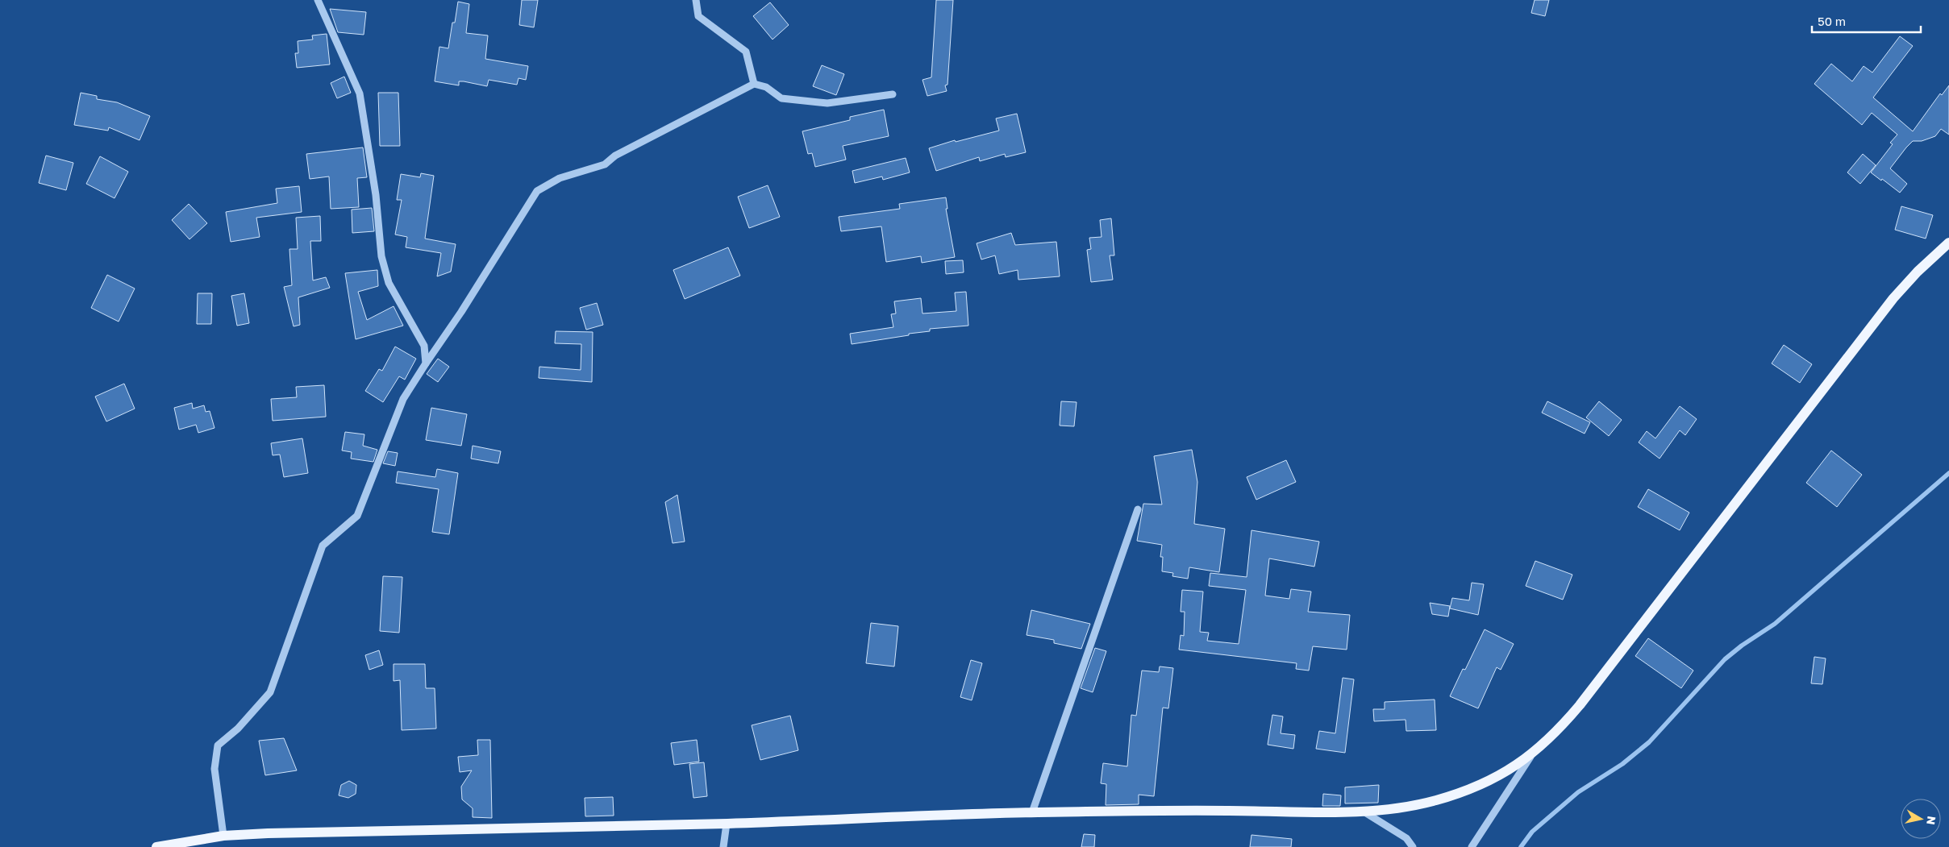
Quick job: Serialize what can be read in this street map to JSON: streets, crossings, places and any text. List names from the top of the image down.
{
  "scale_bar": "50 m",
  "north": "right"
}
